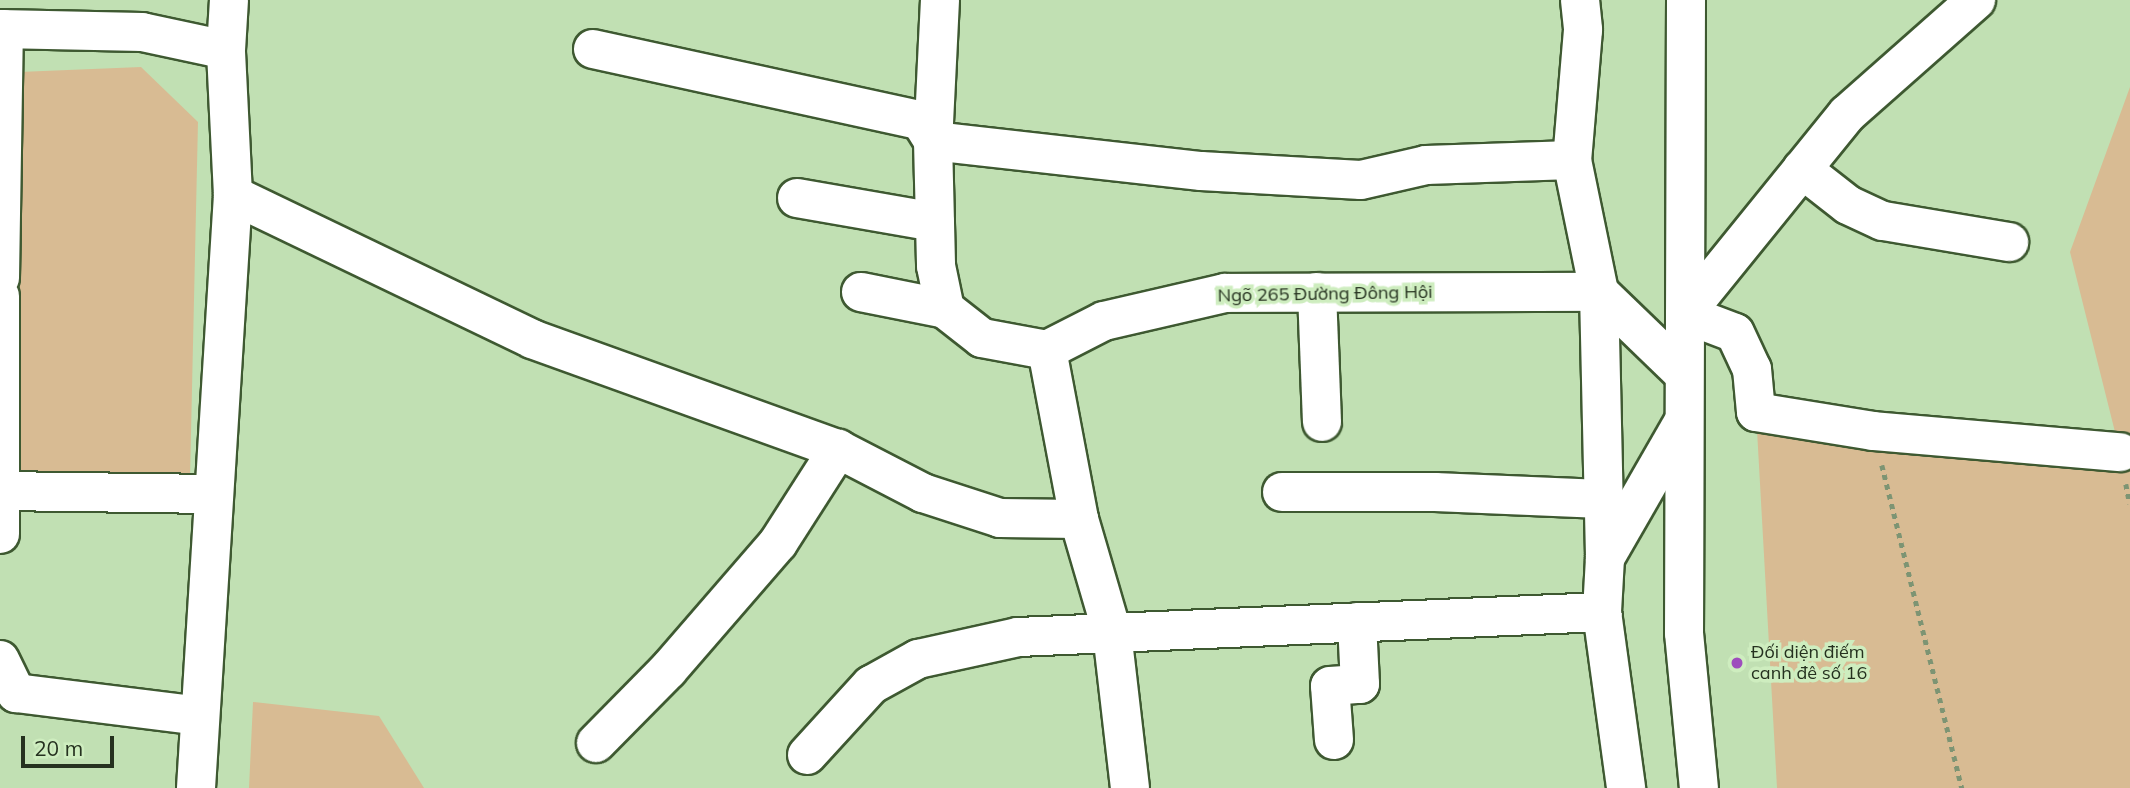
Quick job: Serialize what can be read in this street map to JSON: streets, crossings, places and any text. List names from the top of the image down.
{
  "streets": {
    "street": ["Ngõ 265 Đường Đông Hội"]
  },
  "places": ["Đối diện điếm canh đê số 16"],
  "scale_bar": "20 m"
}
